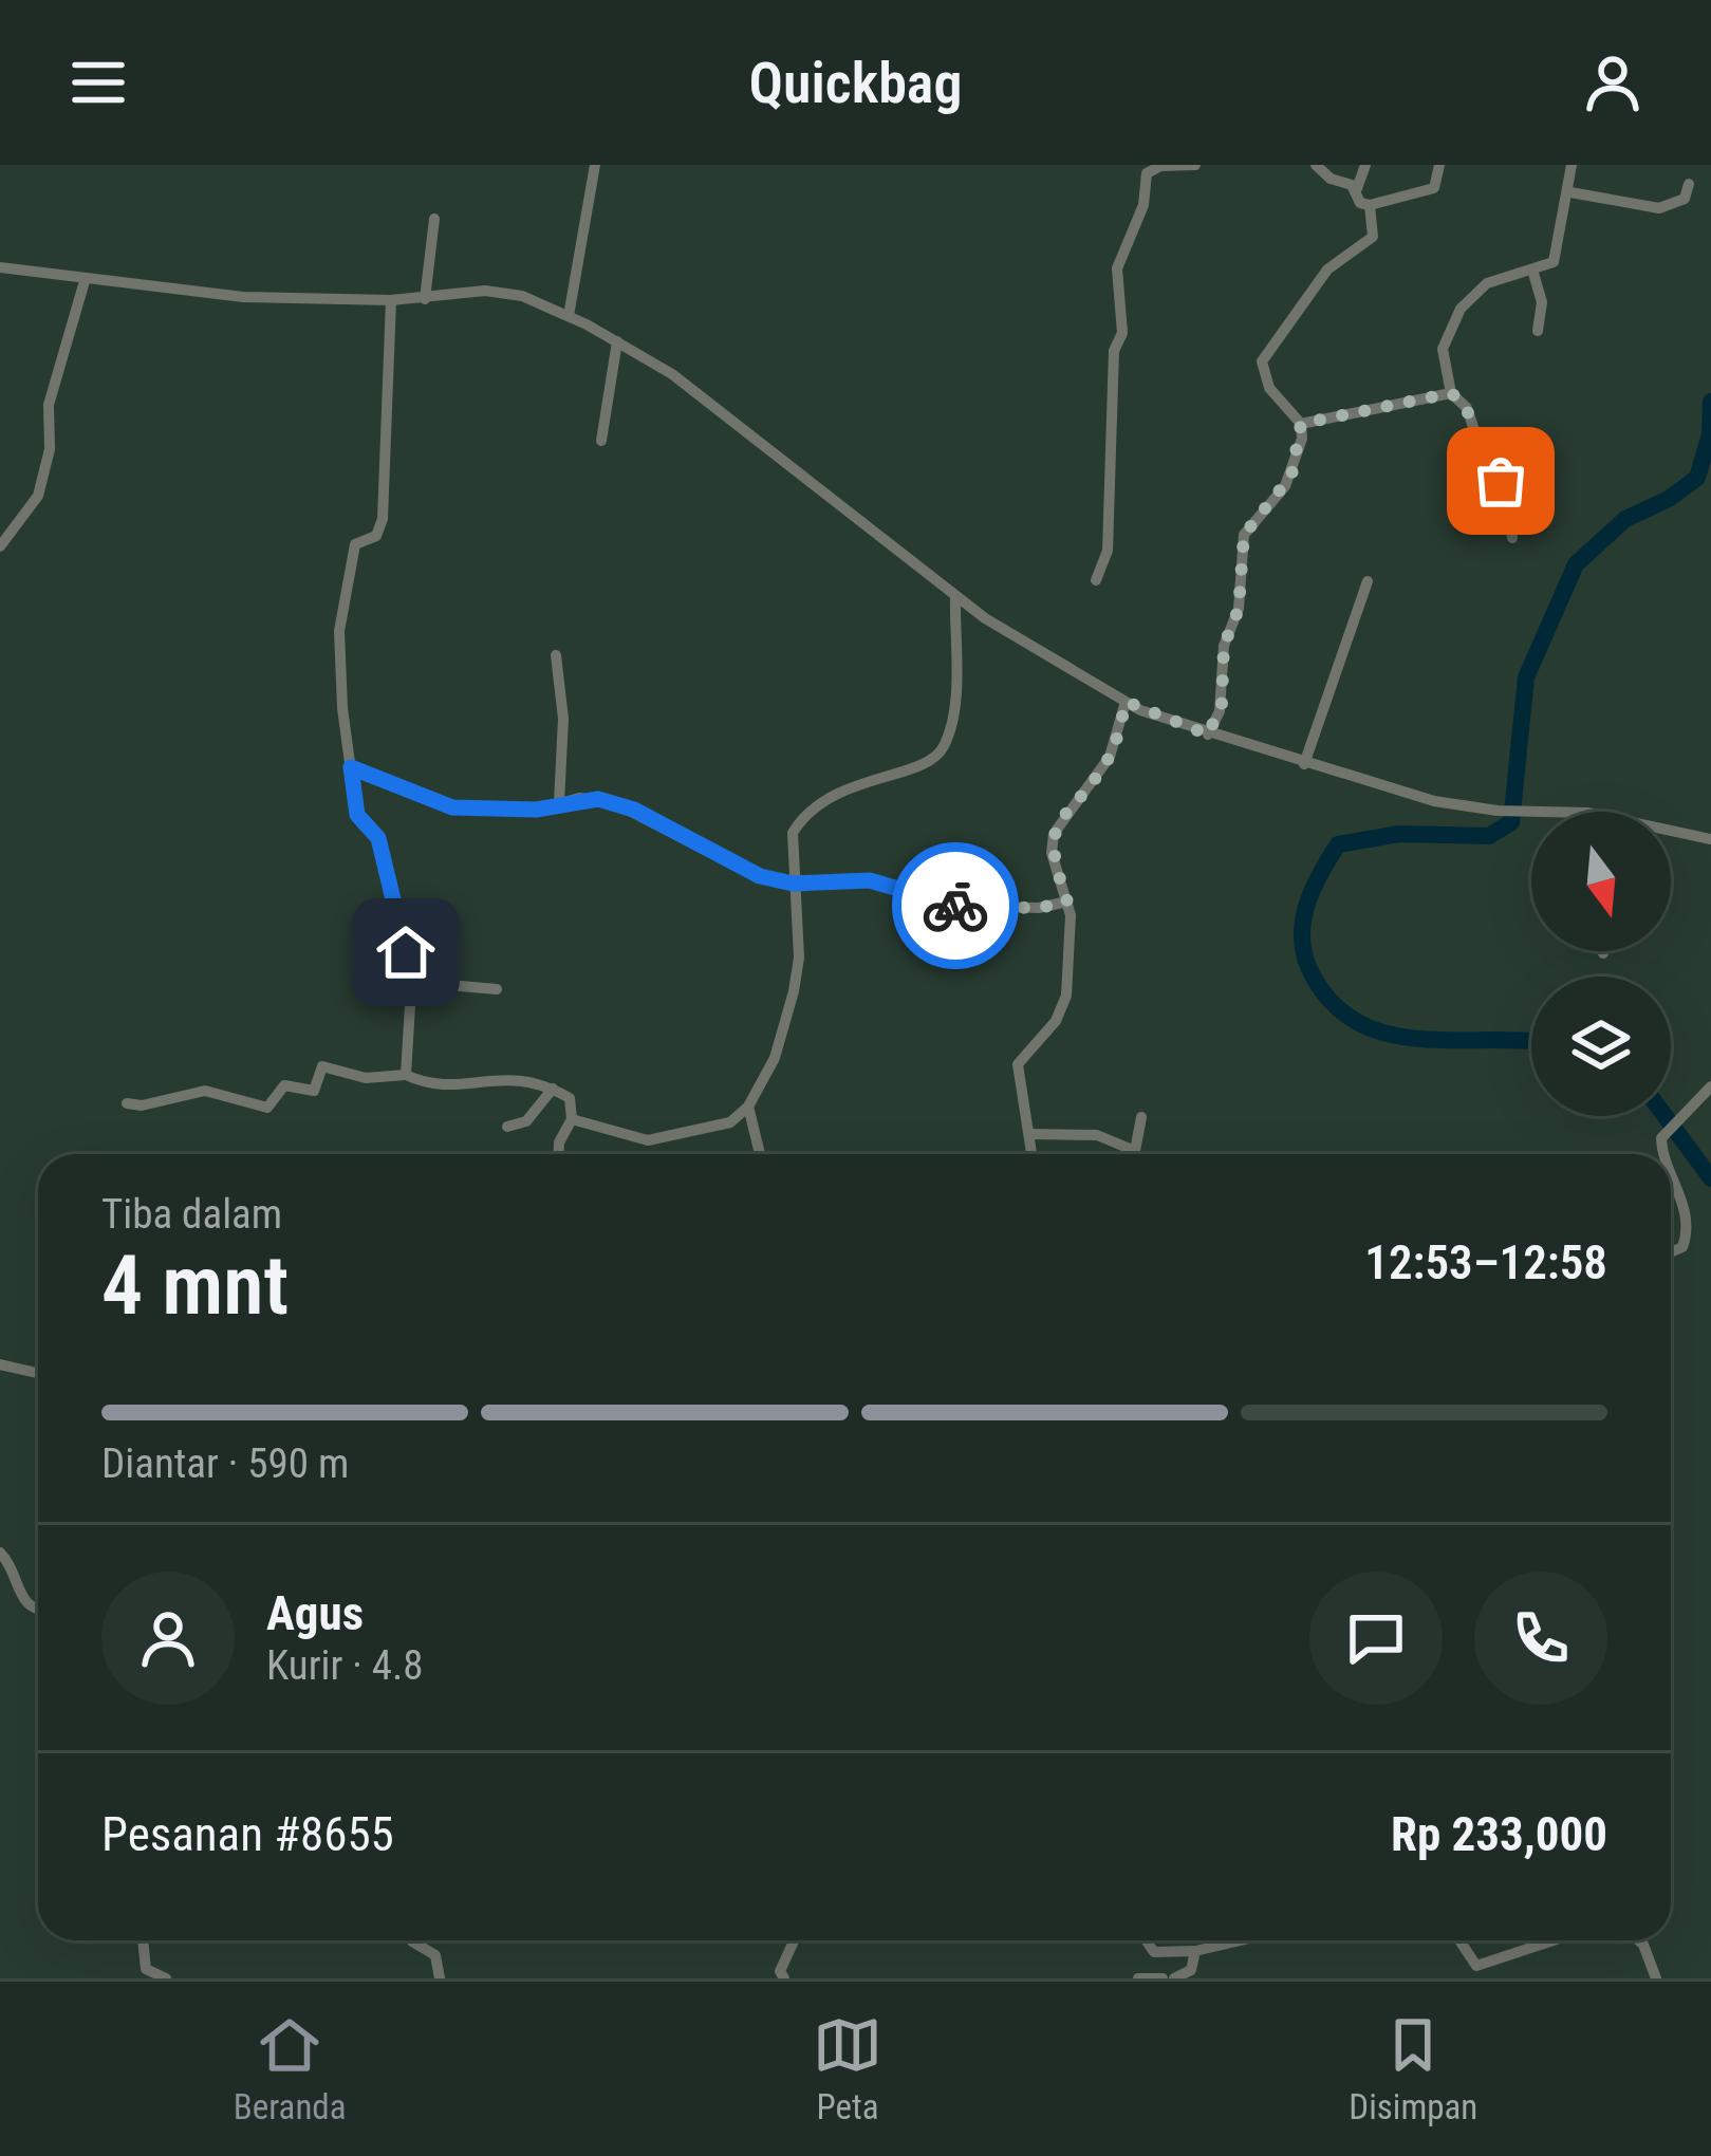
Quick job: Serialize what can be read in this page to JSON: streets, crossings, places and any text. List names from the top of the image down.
{
  "north": "bottom",
  "page": {
    "header": "Quickbag",
    "heading": ["4 mnt", "Tiba dalam", "12:53–12:58"],
    "panel": [
      "Agus",
      "Kurir · 4.8",
      "Pesanan #8655",
      "Rp 233,000"
    ],
    "bar": "Diantar · 590 m",
    "tabs": ["Beranda", "Peta", "Disimpan"]
  }
}
